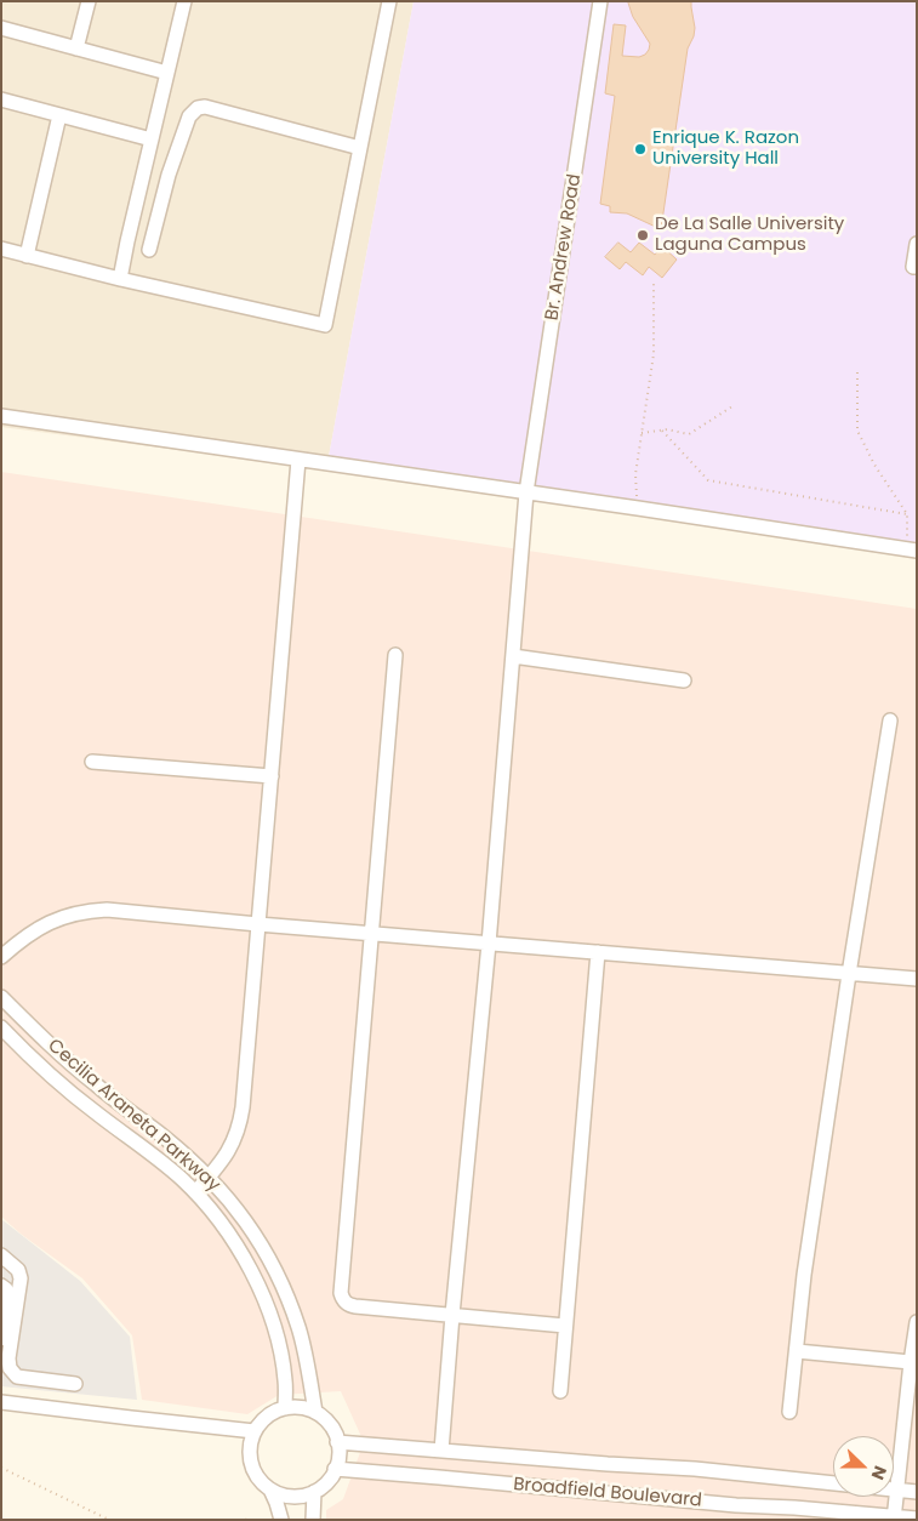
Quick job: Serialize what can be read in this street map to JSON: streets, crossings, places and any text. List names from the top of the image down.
{
  "streets": {
    "street": ["Br. Andrew Road", "Cecilia Araneta Parkway", "Broadfield Boulevard"]
  },
  "crossings": [
    ["Br. Andrew Road", "Broadfield Boulevard"],
    ["Cecilia Araneta Parkway", "Broadfield Boulevard"]
  ],
  "places": ["Enrique K. Razon University Hall", "De La Salle University Laguna Campus"],
  "north": "right"
}
